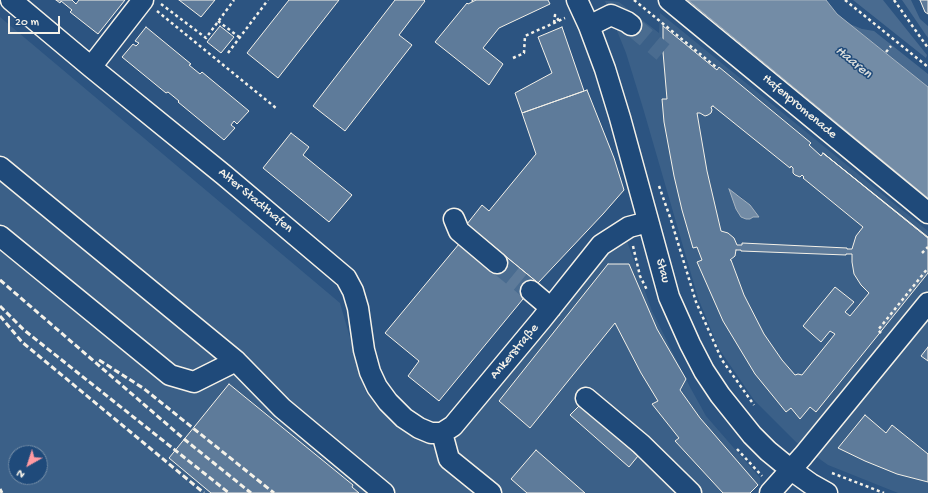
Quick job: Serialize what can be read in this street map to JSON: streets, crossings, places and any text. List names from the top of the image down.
{
  "streets": {
    "street": [
      "Hafenpromenade",
      "Alter Stadthafen",
      "Stau",
      "Ankerstraße"
    ]
  },
  "crossings": [
    ["Alter Stadthafen", "Ankerstraße"],
    ["Stau", "Ankerstraße"]
  ],
  "water": ["Haaren"],
  "scale_bar": "20 m",
  "north": "bottom left"
}
